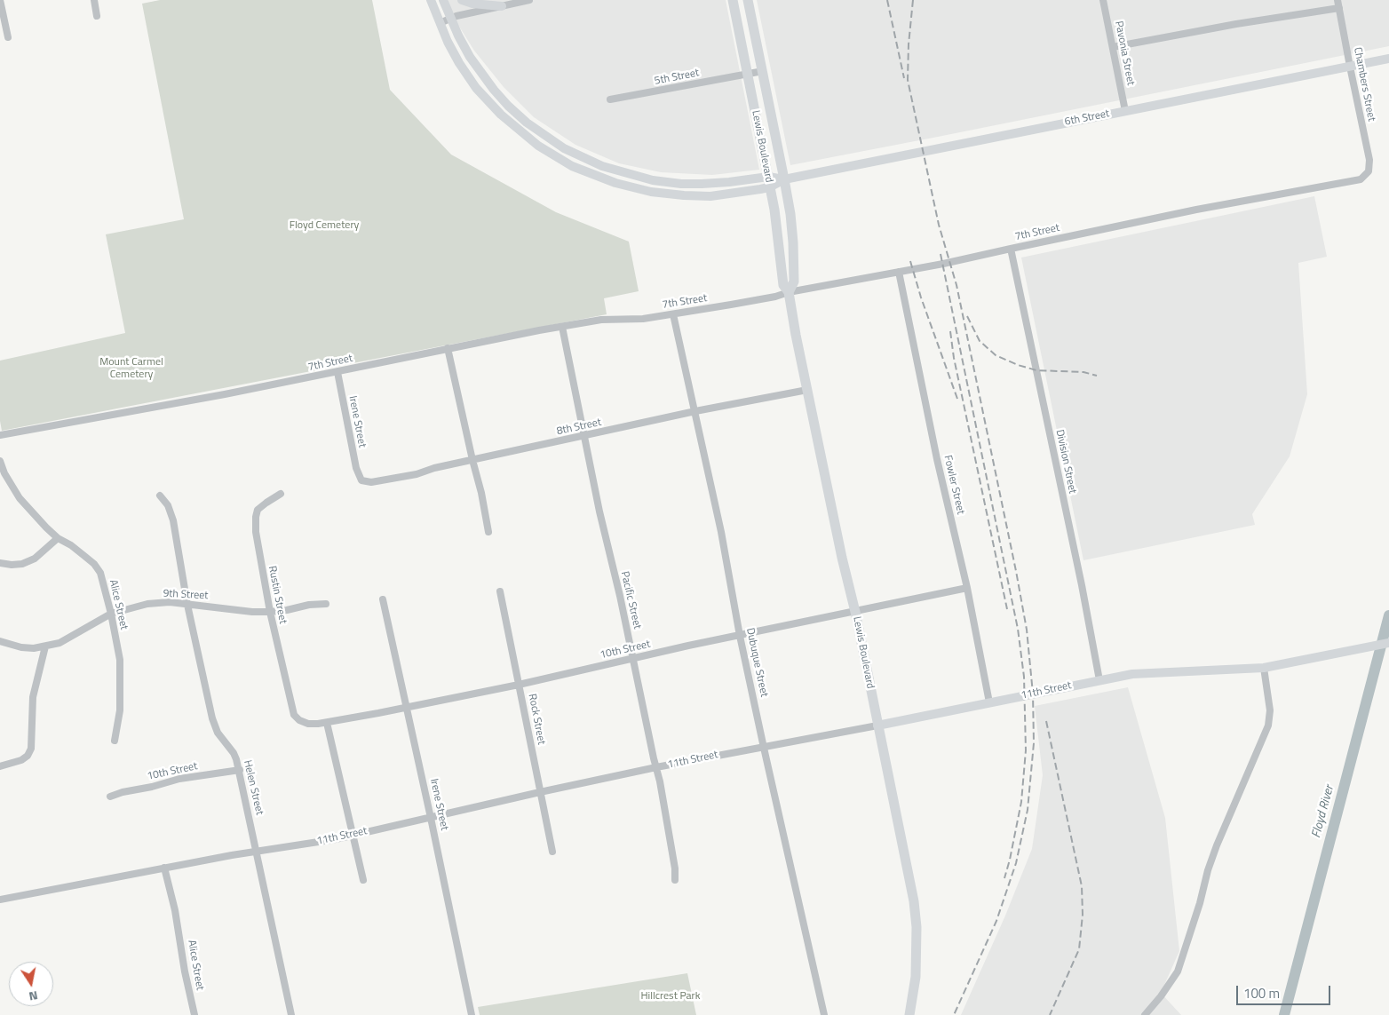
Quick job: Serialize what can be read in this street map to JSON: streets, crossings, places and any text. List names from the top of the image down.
{
  "streets": {
    "main road": ["6th Street", "Lewis Boulevard", "11th Street"],
    "street": [
      "Pavonia Street",
      "5th Street",
      "Chambers Street",
      "7th Street",
      "Irene Street",
      "8th Street",
      "Division Street",
      "Fowler Street",
      "9th Street",
      "Rustin Street",
      "Pacific Street",
      "Alice Street",
      "10th Street",
      "Dubuque Street",
      "Rock Street",
      "Helen Street"
    ]
  },
  "crossings": [
    ["Pavonia Street", "6th Street"],
    ["5th Street", "Lewis Boulevard"],
    ["Chambers Street", "6th Street"],
    ["Chambers Street", "7th Street"],
    ["6th Street", "Lewis Boulevard"],
    ["Lewis Boulevard", "7th Street"],
    ["Lewis Boulevard", "8th Street"],
    ["Lewis Boulevard", "10th Street"],
    ["Lewis Boulevard", "11th Street"],
    ["7th Street", "Irene Street"],
    ["7th Street", "Division Street"],
    ["7th Street", "Fowler Street"],
    ["7th Street", "Pacific Street"],
    ["7th Street", "Dubuque Street"],
    ["Irene Street", "8th Street"],
    ["Irene Street", "10th Street"],
    ["Irene Street", "11th Street"],
    ["8th Street", "Pacific Street"],
    ["8th Street", "Dubuque Street"],
    ["Division Street", "11th Street"],
    ["Fowler Street", "10th Street"],
    ["Fowler Street", "11th Street"],
    ["9th Street", "Rustin Street"],
    ["9th Street", "Alice Street"],
    ["9th Street", "Helen Street"],
    ["Rustin Street", "10th Street"],
    ["Pacific Street", "10th Street"],
    ["Pacific Street", "11th Street"],
    ["Alice Street", "11th Street"],
    ["10th Street", "Dubuque Street"],
    ["10th Street", "Rock Street"],
    ["10th Street", "Helen Street"],
    ["Dubuque Street", "11th Street"],
    ["11th Street", "Rock Street"],
    ["11th Street", "Helen Street"]
  ],
  "water": ["Floyd River"],
  "parks": ["Floyd Cemetery", "Mount Carmel Cemetery", "Hillcrest Park"],
  "scale_bar": "100 m",
  "north": "bottom"
}
